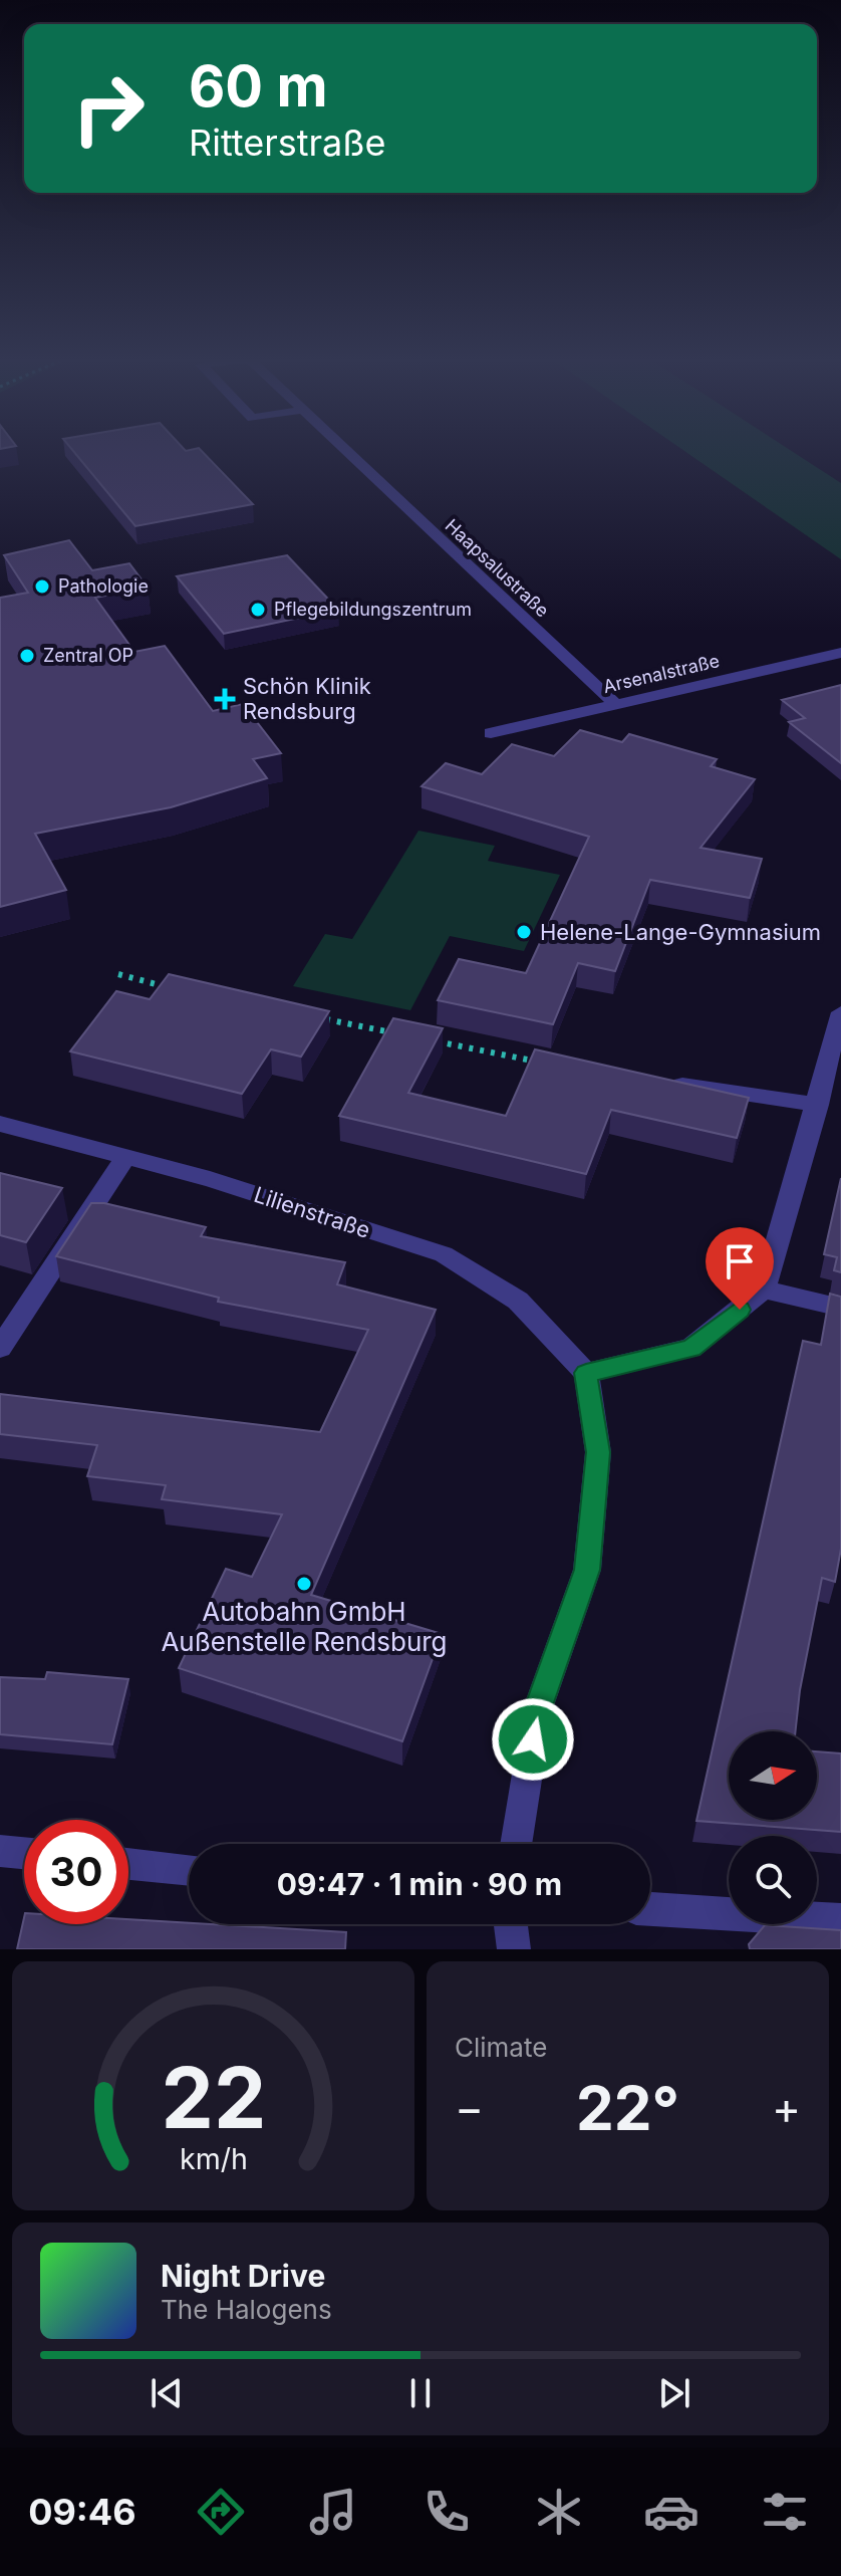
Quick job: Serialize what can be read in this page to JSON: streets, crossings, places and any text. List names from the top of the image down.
{
  "streets": {
    "street": ["Haapsalustraße", "Arsenalstraße", "Lilienstraße"]
  },
  "crossings": [
    ["Haapsalustraße", "Arsenalstraße"]
  ],
  "places": {
    "other": [
      "Pathologie",
      "Pflegebildungszentrum",
      "Zentral OP",
      "Helene-Lange-Gymnasium",
      "Autobahn GmbH Außenstelle Rendsburg"
    ],
    "health": ["Schön Klinik Rendsburg"]
  },
  "north": "right",
  "page": {
    "turn": ["60 m", "Ritterstraße"],
    "limit": "30",
    "trip": "09:47 · 1 min · 90 m",
    "tile": "Climate",
    "heat": ["−", "22°", "+"],
    "song": ["Night Drive", "The Halogens"],
    "tabs": "09:46",
    "gauge": ["22", "km/h"]
  }
}
